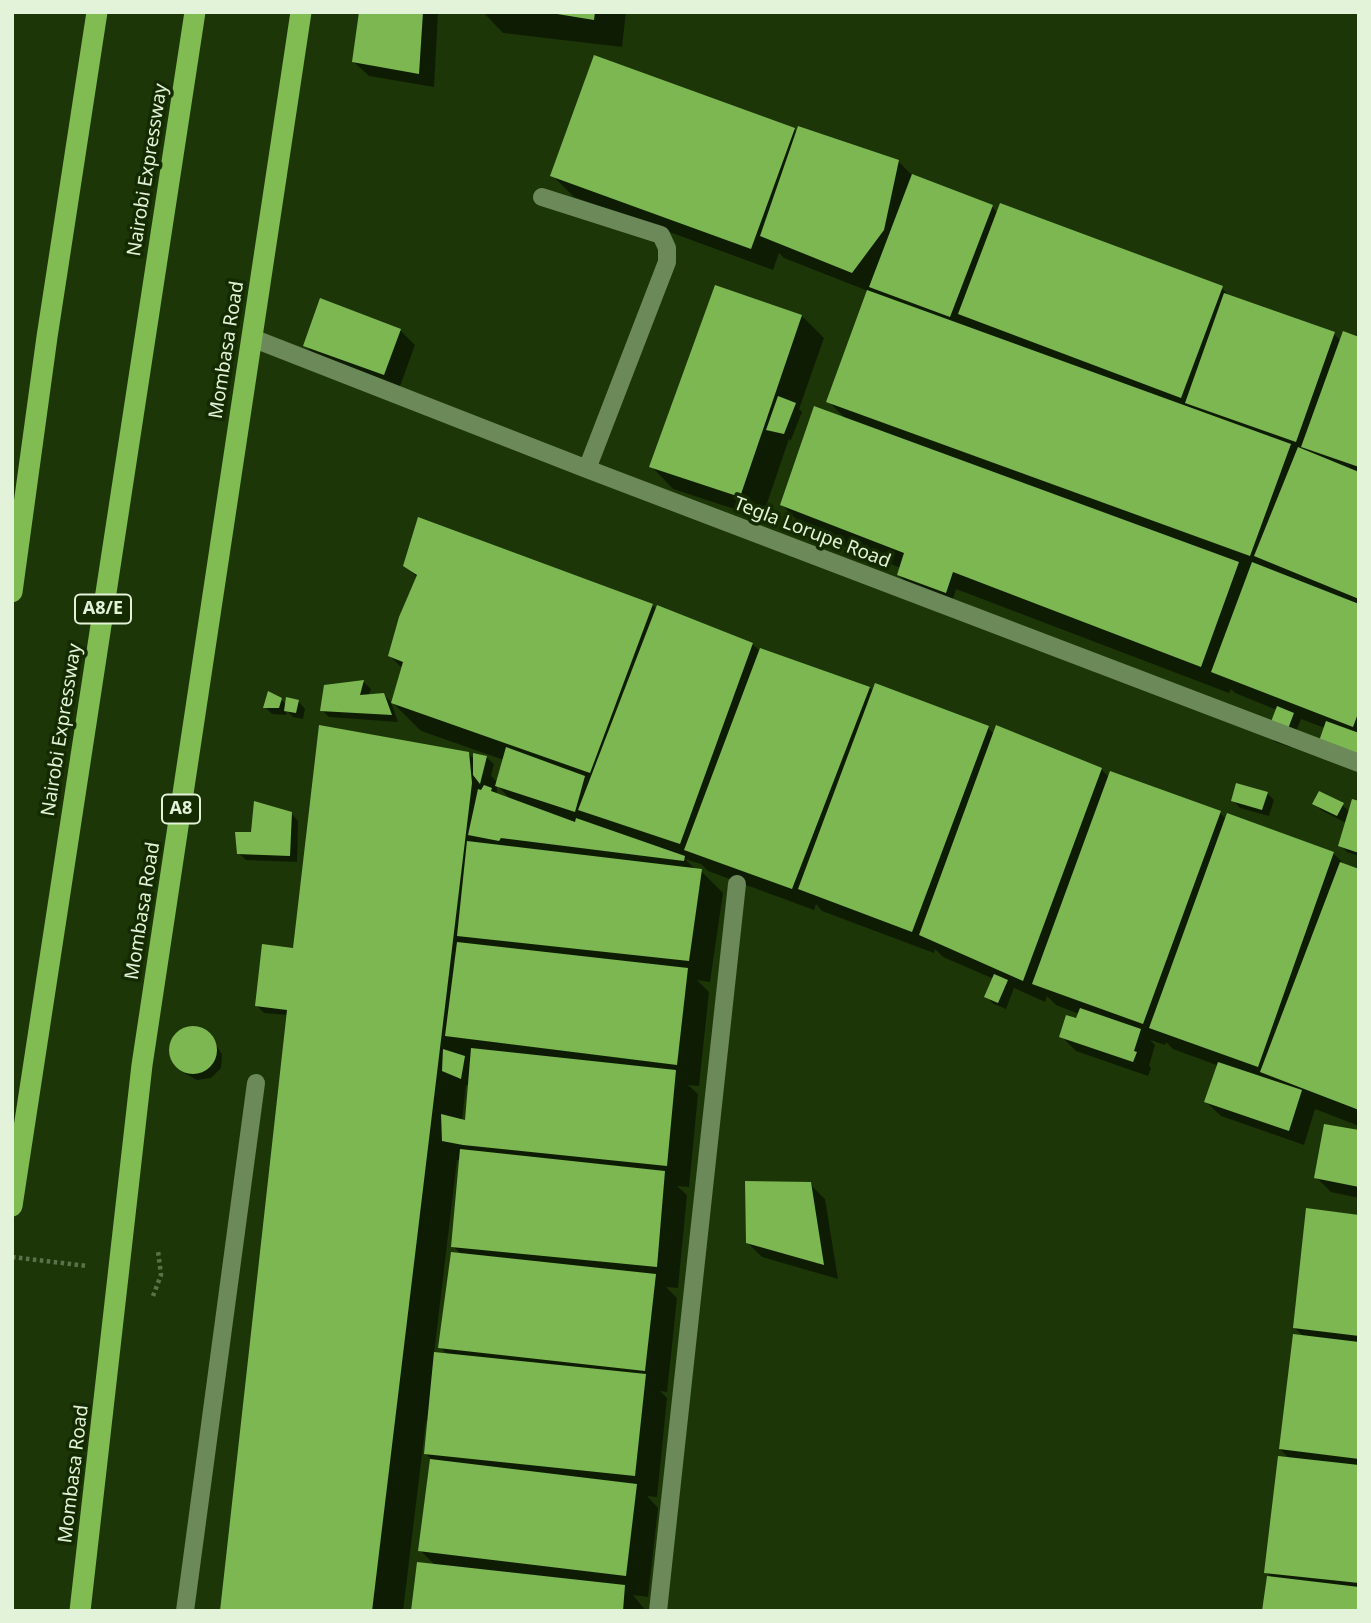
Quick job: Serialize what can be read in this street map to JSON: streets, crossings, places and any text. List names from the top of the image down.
{
  "streets": {
    "highway": [
      "Nairobi Expressway",
      "Mombasa Road",
      "A8/E",
      "A8"
    ],
    "lane": ["Tegla Lorupe Road"]
  },
  "crossings": [
    ["Mombasa Road", "Tegla Lorupe Road"]
  ]
}
